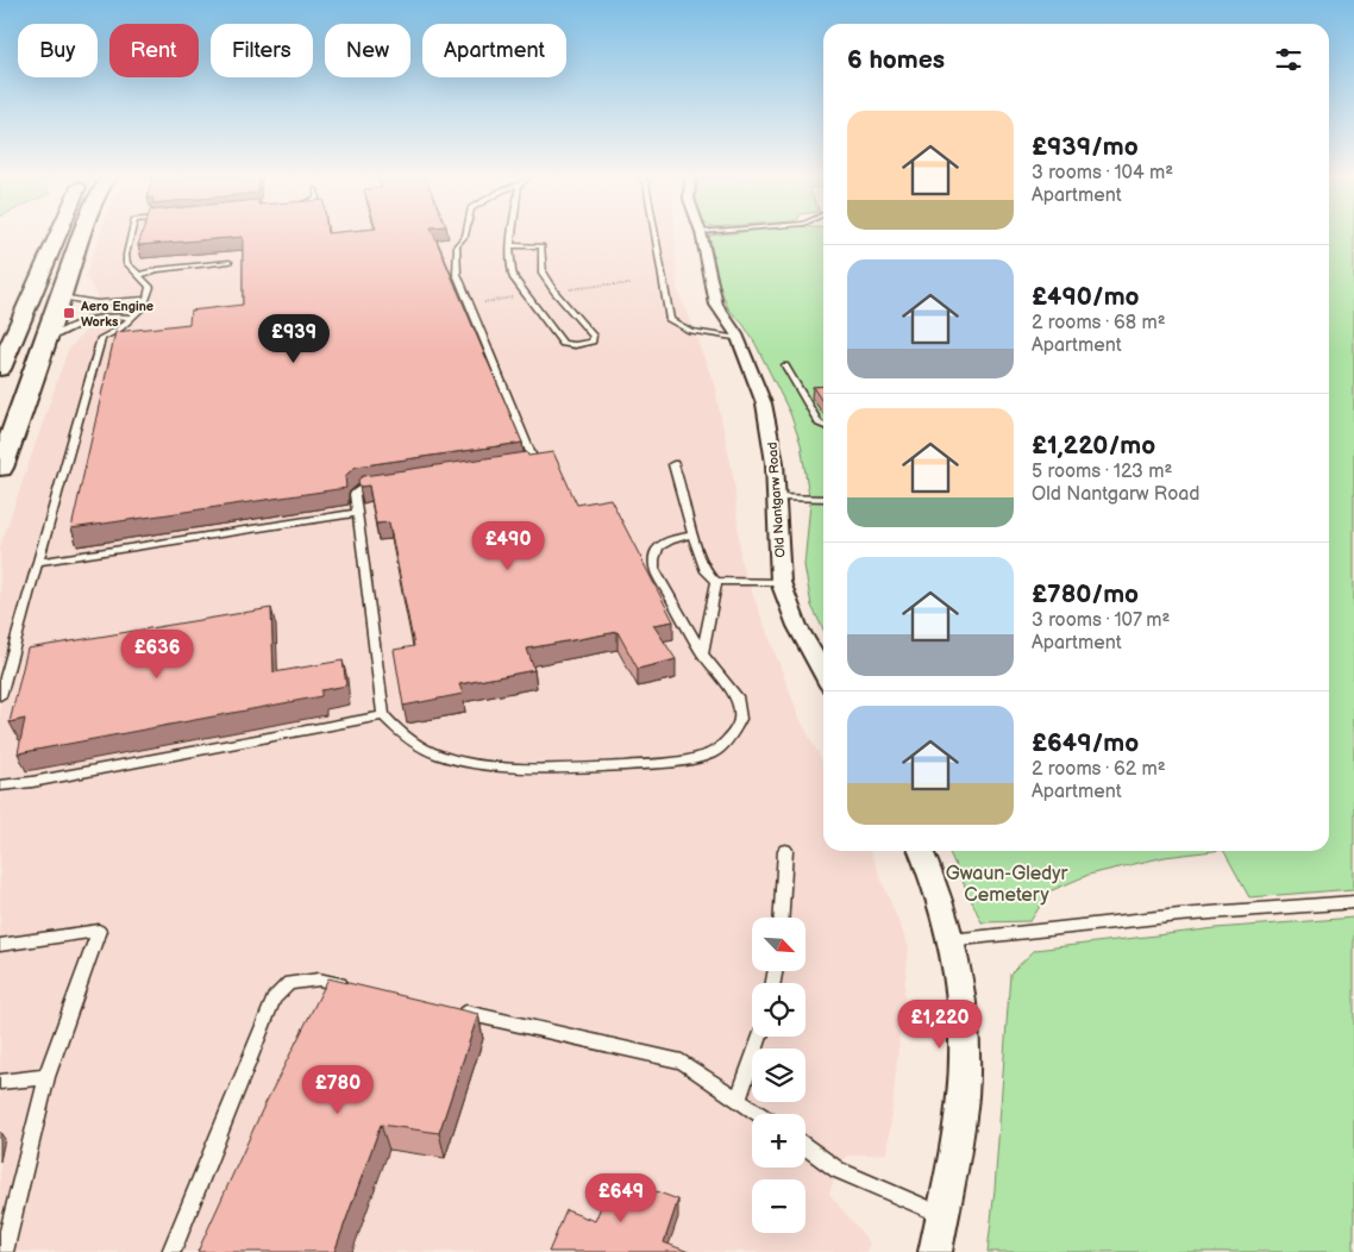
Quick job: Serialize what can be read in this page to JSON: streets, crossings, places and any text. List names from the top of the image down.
{
  "streets": {
    "street": ["Old Nantgarw Road"]
  },
  "parks": ["Gwaun-Gledyr Cemetery"],
  "places": {
    "transit": ["Aero Engine Works"]
  },
  "north": "bottom right",
  "page": {
    "chip": [
      "Buy",
      "Rent",
      "Filters",
      "New",
      "Apartment"
    ],
    "heading": "6 homes",
    "list": [
      {
        "name": "£939/mo",
        "note": "3 rooms · 104 m² · Apartment"
      },
      {
        "name": "£490/mo",
        "note": "2 rooms · 68 m² · Apartment"
      },
      {
        "name": "£1,220/mo",
        "note": "5 rooms · 123 m² · Old Nantgarw Road"
      },
      {
        "name": "£780/mo",
        "note": "3 rooms · 107 m² · Apartment"
      },
      {
        "name": "£649/mo",
        "note": "2 rooms · 62 m² · Apartment"
      }
    ],
    "price": [
      "£939",
      "£490",
      "£636",
      "£1,220",
      "£780",
      "£649"
    ],
    "map_buttons": ["+", "−"]
  }
}
